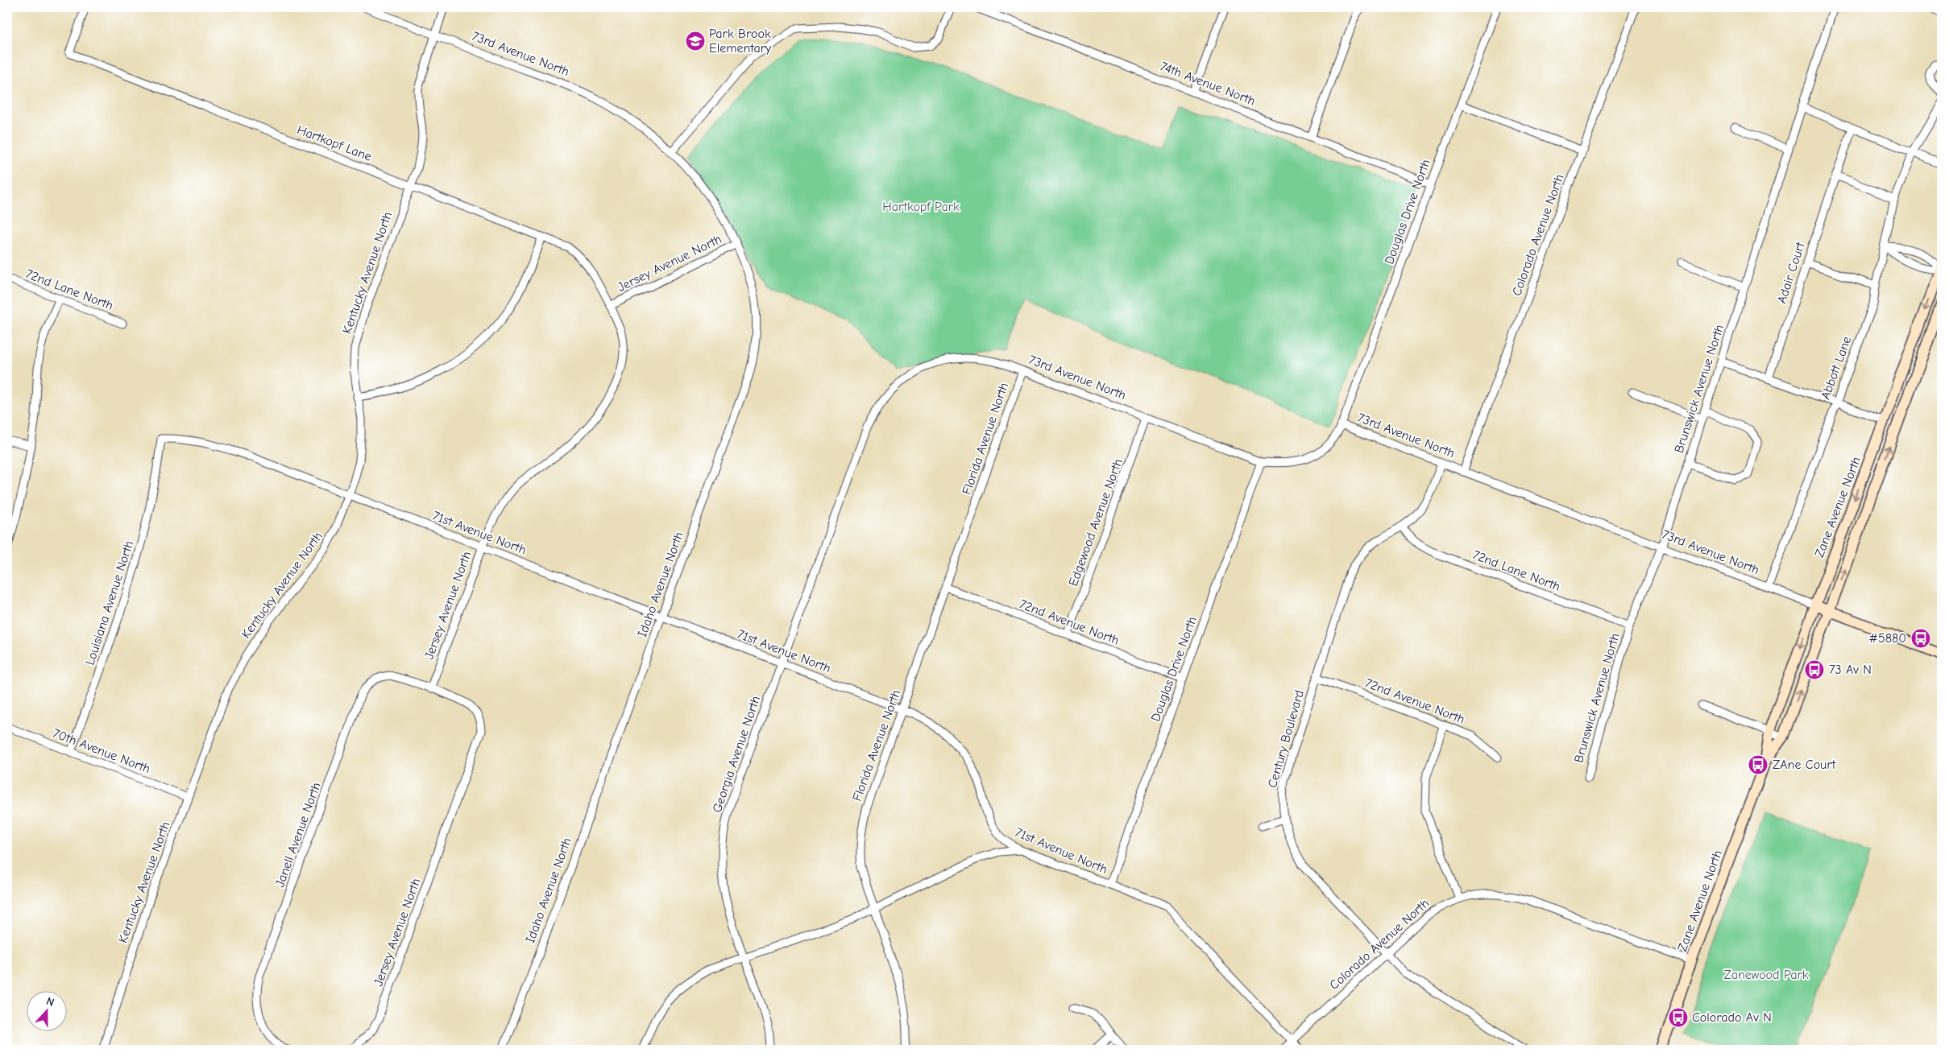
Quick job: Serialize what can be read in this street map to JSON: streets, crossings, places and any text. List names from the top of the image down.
{
  "streets": {
    "street": [
      "73rd Avenue North",
      "74th Avenue North",
      "Hartkopf Lane",
      "Douglas Drive North",
      "Colorado Avenue North",
      "Jersey Avenue North",
      "Kentucky Avenue North",
      "Adair Court",
      "72nd Lane North",
      "Abbott Lane",
      "Brunswick Avenue North",
      "Florida Avenue North",
      "Zane Avenue North",
      "Edgewood Avenue North",
      "71st Avenue North",
      "Idaho Avenue North",
      "Louisiana Avenue North",
      "72nd Avenue North",
      "Century Boulevard",
      "70th Avenue North",
      "Georgia Avenue North",
      "Janell Avenue North"
    ]
  },
  "crossings": [
    ["73rd Avenue North", "Douglas Drive North"],
    ["73rd Avenue North", "Colorado Avenue North"],
    ["73rd Avenue North", "Kentucky Avenue North"],
    ["73rd Avenue North", "Abbott Lane"],
    ["73rd Avenue North", "Brunswick Avenue North"],
    ["73rd Avenue North", "Florida Avenue North"],
    ["73rd Avenue North", "Zane Avenue North"],
    ["73rd Avenue North", "Edgewood Avenue North"],
    ["73rd Avenue North", "Idaho Avenue North"],
    ["73rd Avenue North", "Century Boulevard"],
    ["73rd Avenue North", "Georgia Avenue North"],
    ["74th Avenue North", "Douglas Drive North"],
    ["Hartkopf Lane", "Jersey Avenue North"],
    ["Hartkopf Lane", "Kentucky Avenue North"],
    ["Douglas Drive North", "71st Avenue North"],
    ["Douglas Drive North", "72nd Avenue North"],
    ["Colorado Avenue North", "Zane Avenue North"],
    ["Colorado Avenue North", "71st Avenue North"],
    ["Colorado Avenue North", "Century Boulevard"],
    ["Jersey Avenue North", "71st Avenue North"],
    ["Jersey Avenue North", "Idaho Avenue North"],
    ["Jersey Avenue North", "Janell Avenue North"],
    ["Kentucky Avenue North", "71st Avenue North"],
    ["Kentucky Avenue North", "70th Avenue North"],
    ["72nd Lane North", "Brunswick Avenue North"],
    ["72nd Lane North", "Century Boulevard"],
    ["Florida Avenue North", "71st Avenue North"],
    ["Florida Avenue North", "72nd Avenue North"],
    ["Edgewood Avenue North", "72nd Avenue North"],
    ["71st Avenue North", "Idaho Avenue North"],
    ["71st Avenue North", "Louisiana Avenue North"],
    ["71st Avenue North", "Georgia Avenue North"],
    ["Louisiana Avenue North", "70th Avenue North"],
    ["72nd Avenue North", "Century Boulevard"]
  ],
  "parks": ["Hartkopf Park", "Zanewood Park"],
  "places": {
    "school or university": ["Park Brook Elementary"],
    "bus stop": [
      "#5880",
      "73 Av N",
      "ZAne Court",
      "Colorado Av N"
    ]
  },
  "north": "top"
}
